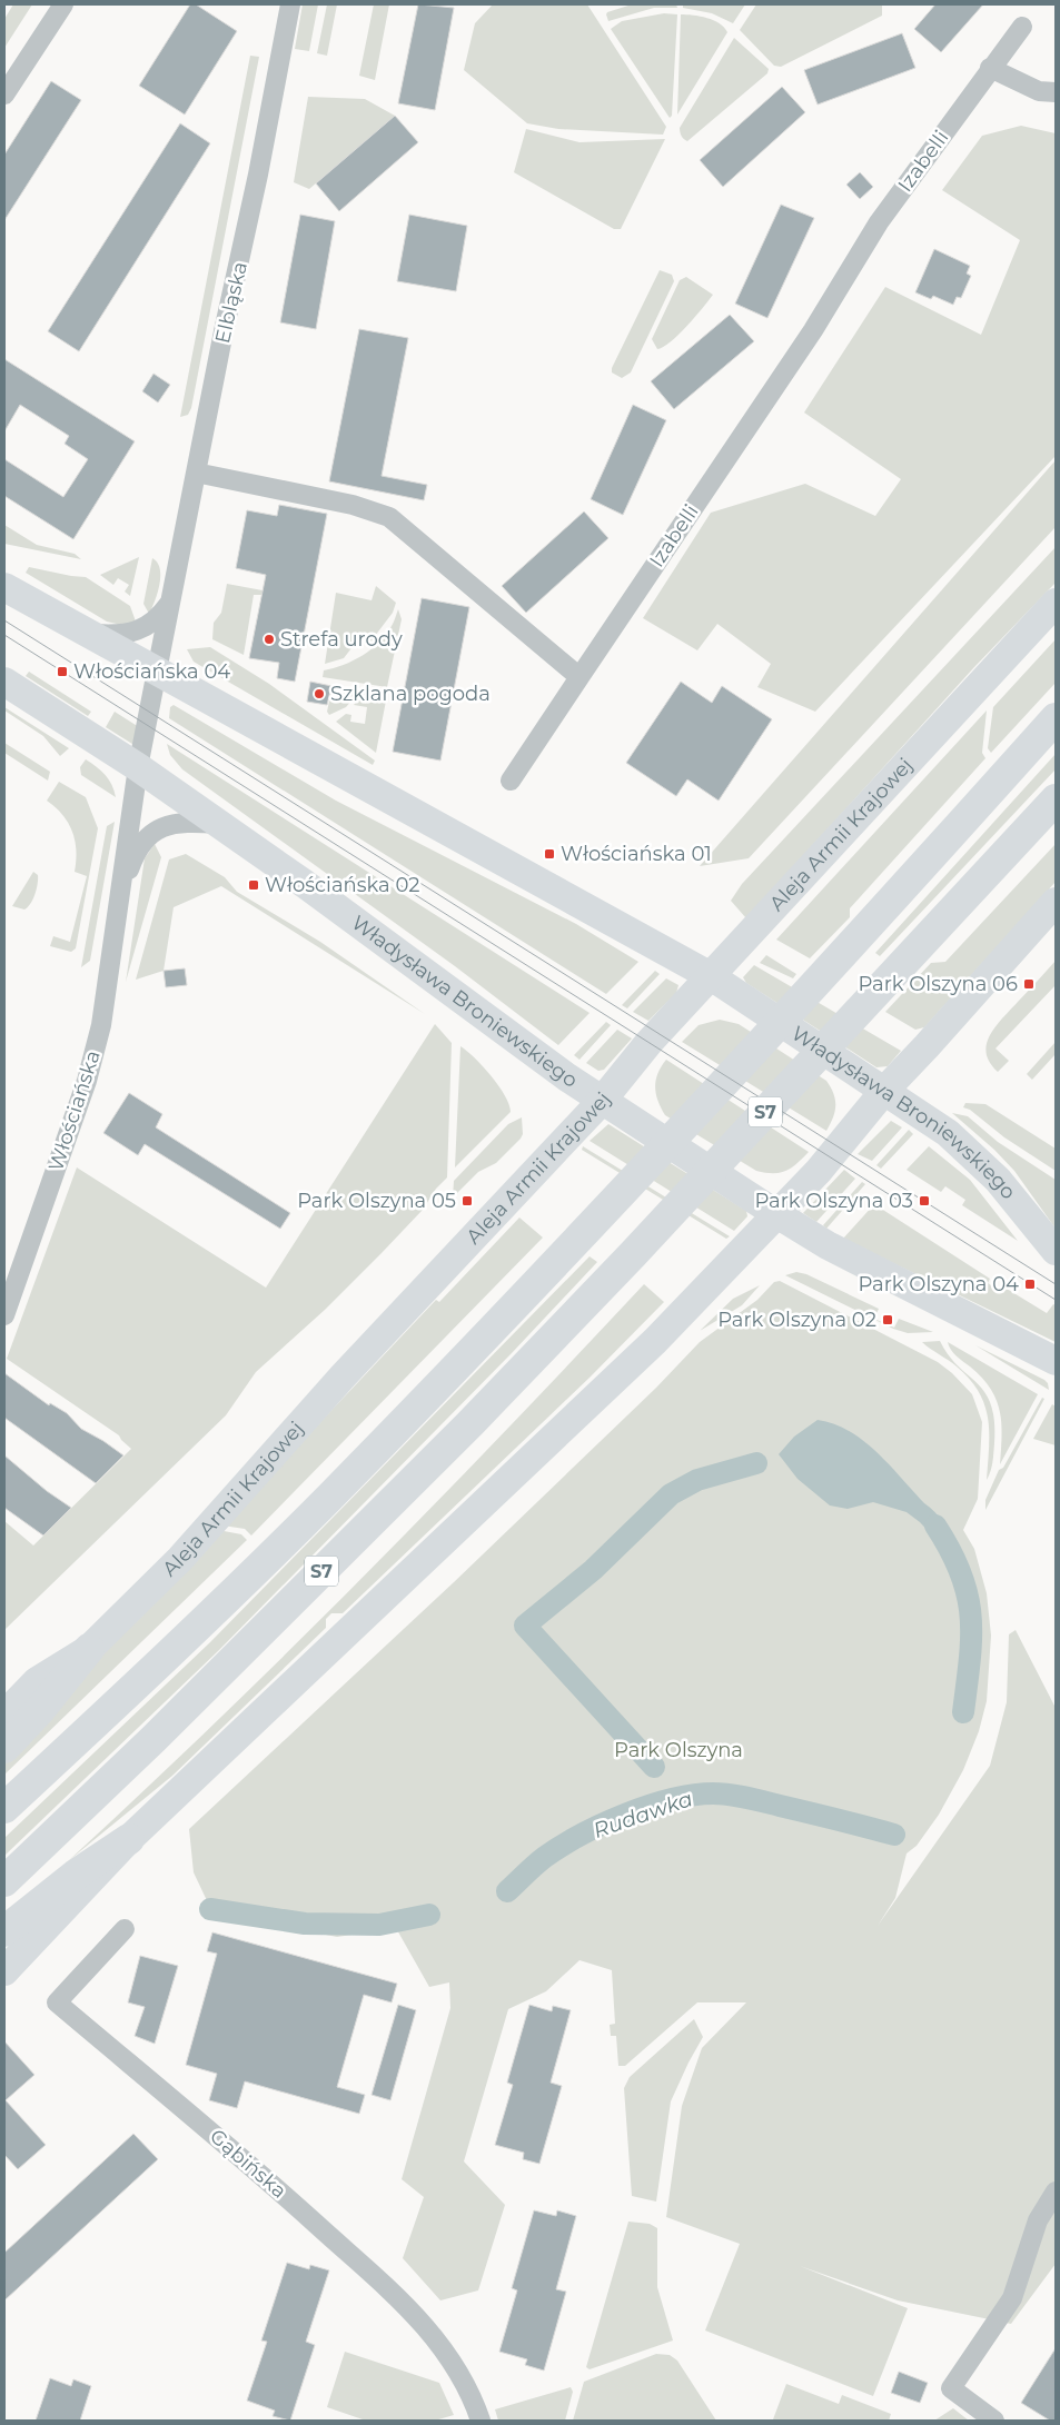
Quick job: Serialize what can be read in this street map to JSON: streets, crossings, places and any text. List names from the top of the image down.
{
  "streets": {
    "highway": ["S7"],
    "main road": ["Aleja Armii Krajowej", "Władysława Broniewskiego"],
    "street": [
      "Izabelli",
      "Elbląska",
      "Włościańska",
      "Gąbińska"
    ]
  },
  "crossings": [
    ["Elbląska", "Władysława Broniewskiego"],
    ["Elbląska", "Włościańska"],
    ["Aleja Armii Krajowej", "Władysława Broniewskiego"],
    ["Władysława Broniewskiego", "Włościańska"]
  ],
  "water": ["Rudawka"],
  "parks": ["Park Olszyna"],
  "places": {
    "other": ["Strefa urody", "Szklana pogoda"],
    "transit": [
      "Włościańska 04",
      "Włościańska 01",
      "Włościańska 02",
      "Park Olszyna 06",
      "Park Olszyna 05",
      "Park Olszyna 03",
      "Park Olszyna 04",
      "Park Olszyna 02"
    ]
  }
}
